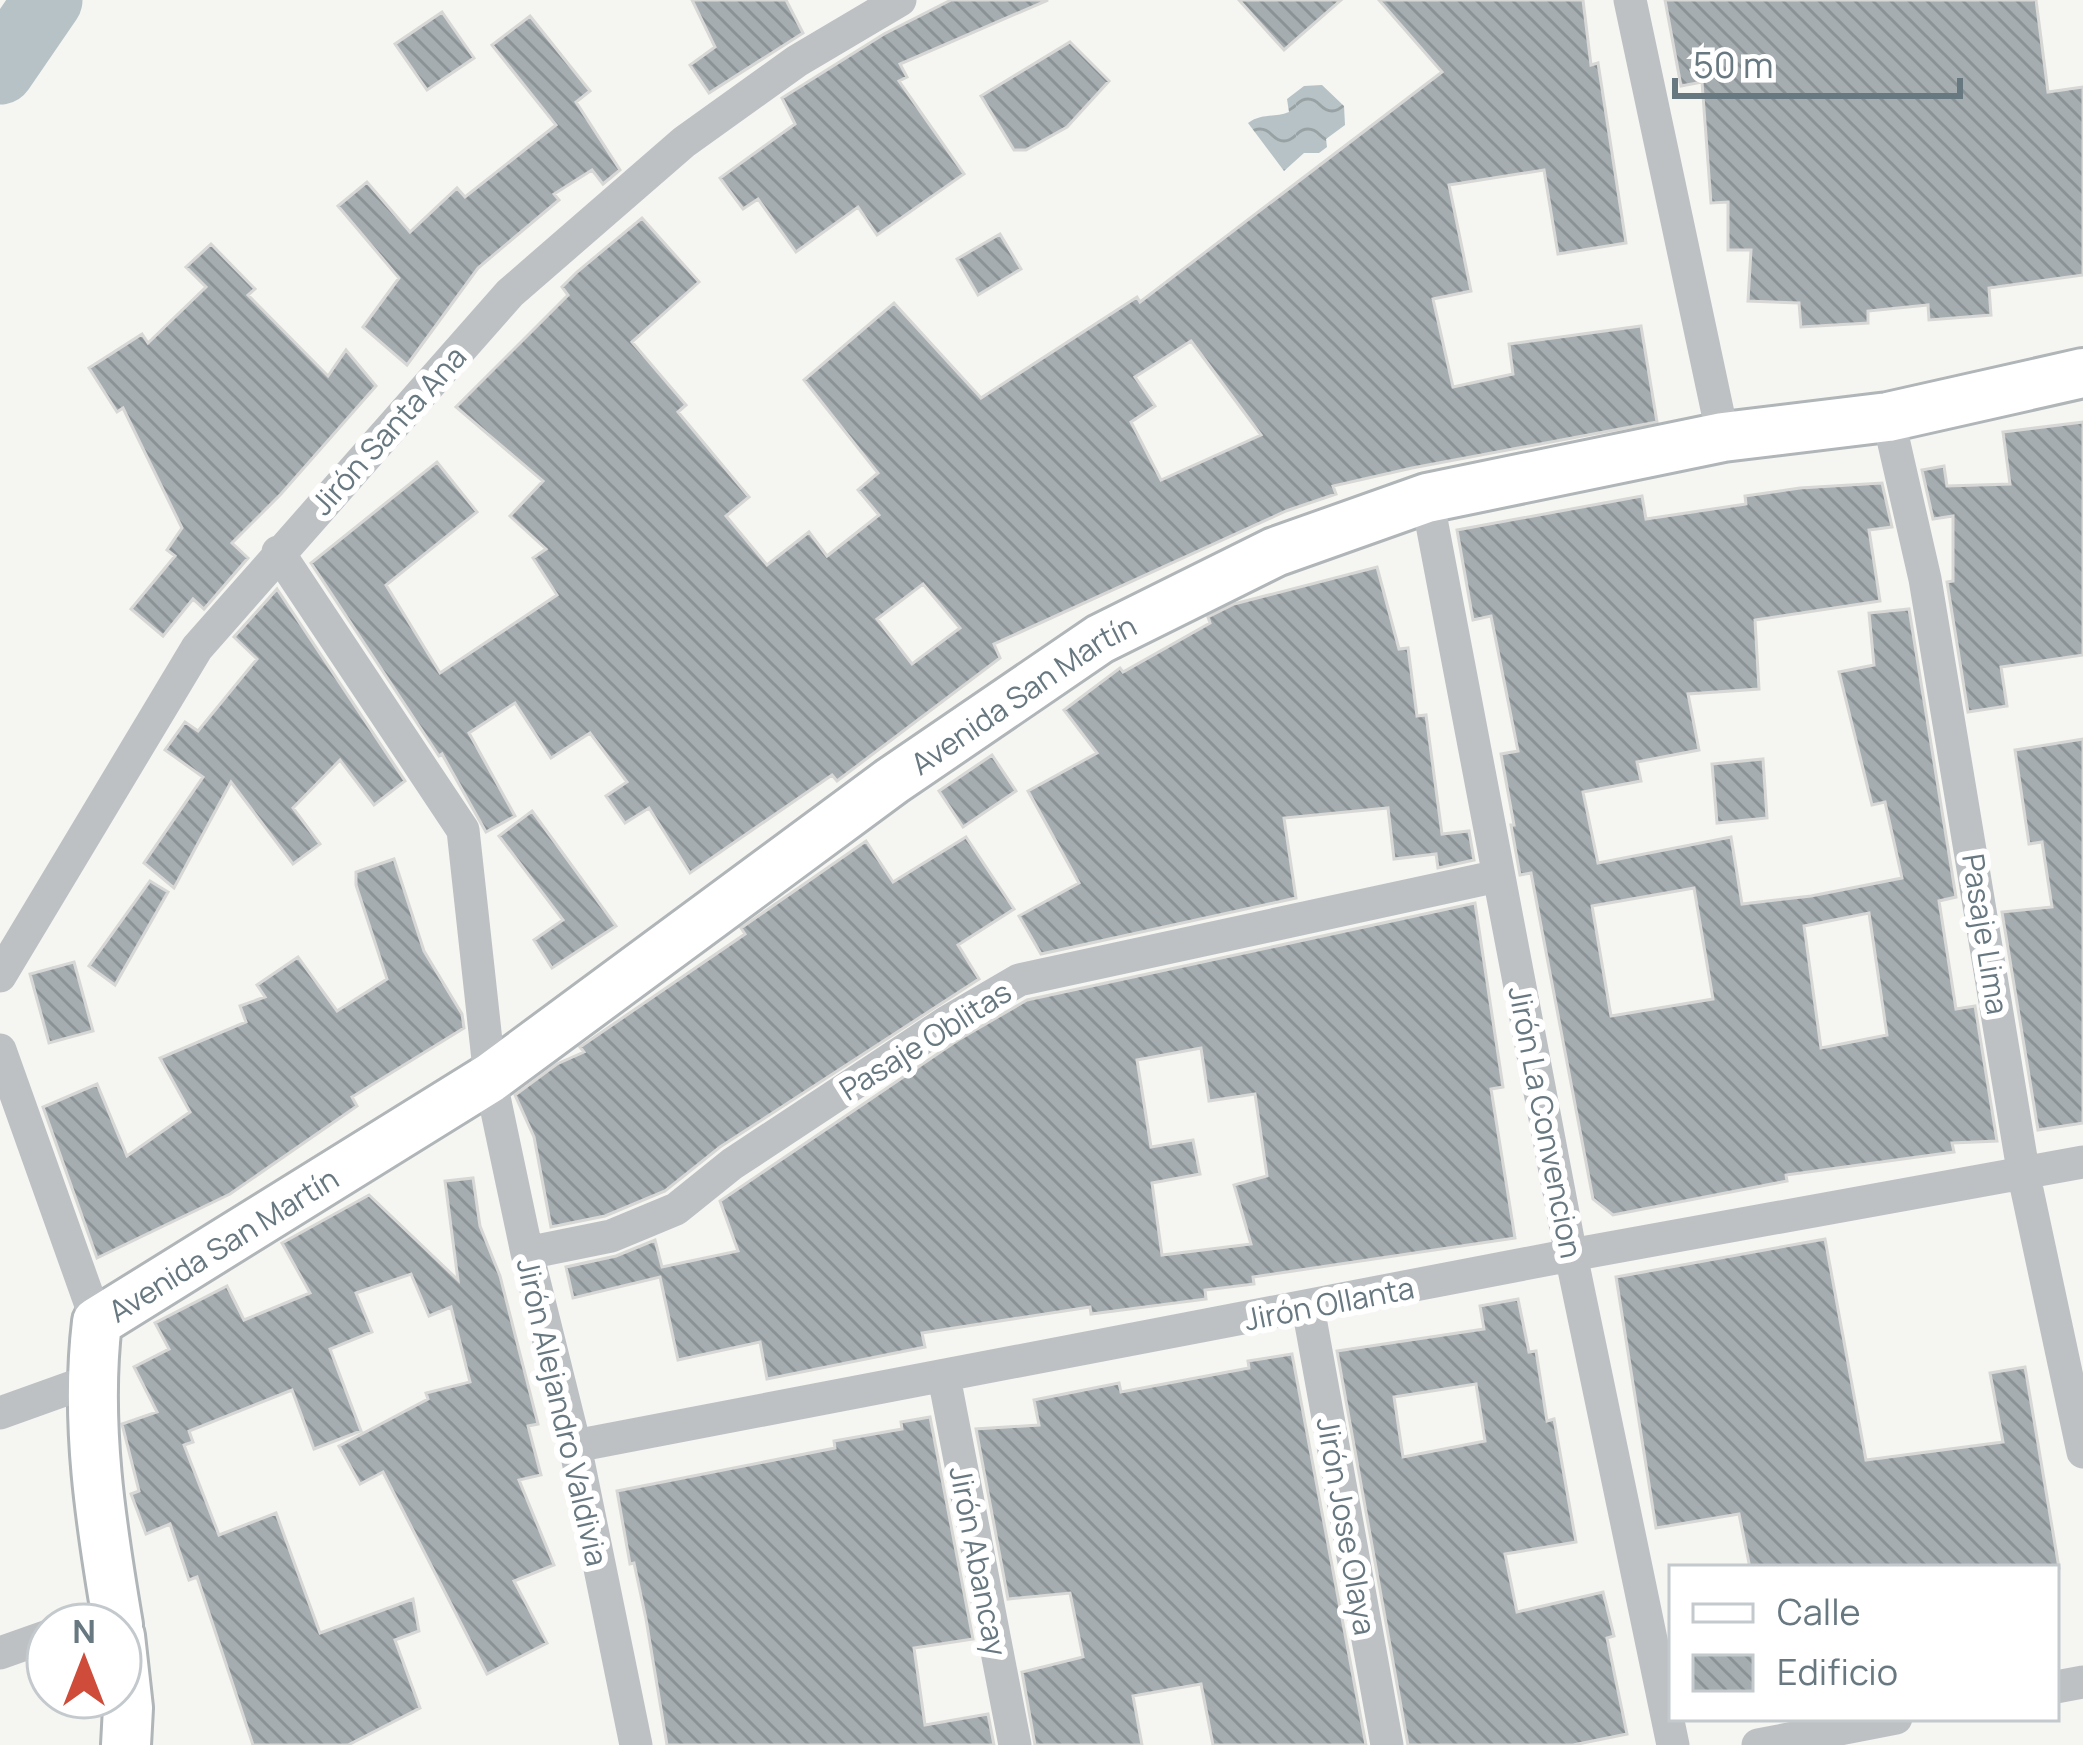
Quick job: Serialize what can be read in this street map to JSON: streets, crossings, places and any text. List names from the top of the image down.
{
  "streets": {
    "main road": ["Avenida San Martín"],
    "street": [
      "Jirón Santa Ana",
      "Pasaje Lima",
      "Pasaje Oblitas",
      "Jirón La Convencion",
      "Jirón Ollanta",
      "Jirón Alejandro Valdivia",
      "Jirón Jose Olaya",
      "Jirón Abancay"
    ]
  },
  "crossings": [
    ["Jirón Santa Ana", "Jirón Alejandro Valdivia"],
    ["Avenida San Martín", "Pasaje Lima"],
    ["Avenida San Martín", "Jirón La Convencion"],
    ["Avenida San Martín", "Jirón Alejandro Valdivia"],
    ["Pasaje Lima", "Jirón Ollanta"],
    ["Pasaje Oblitas", "Jirón La Convencion"],
    ["Pasaje Oblitas", "Jirón Alejandro Valdivia"],
    ["Jirón La Convencion", "Jirón Ollanta"],
    ["Jirón Ollanta", "Jirón Alejandro Valdivia"],
    ["Jirón Ollanta", "Jirón Jose Olaya"],
    ["Jirón Ollanta", "Jirón Abancay"]
  ],
  "legend": ["Calle", "Edificio"],
  "scale_bar": "50 m",
  "north": "top"
}
